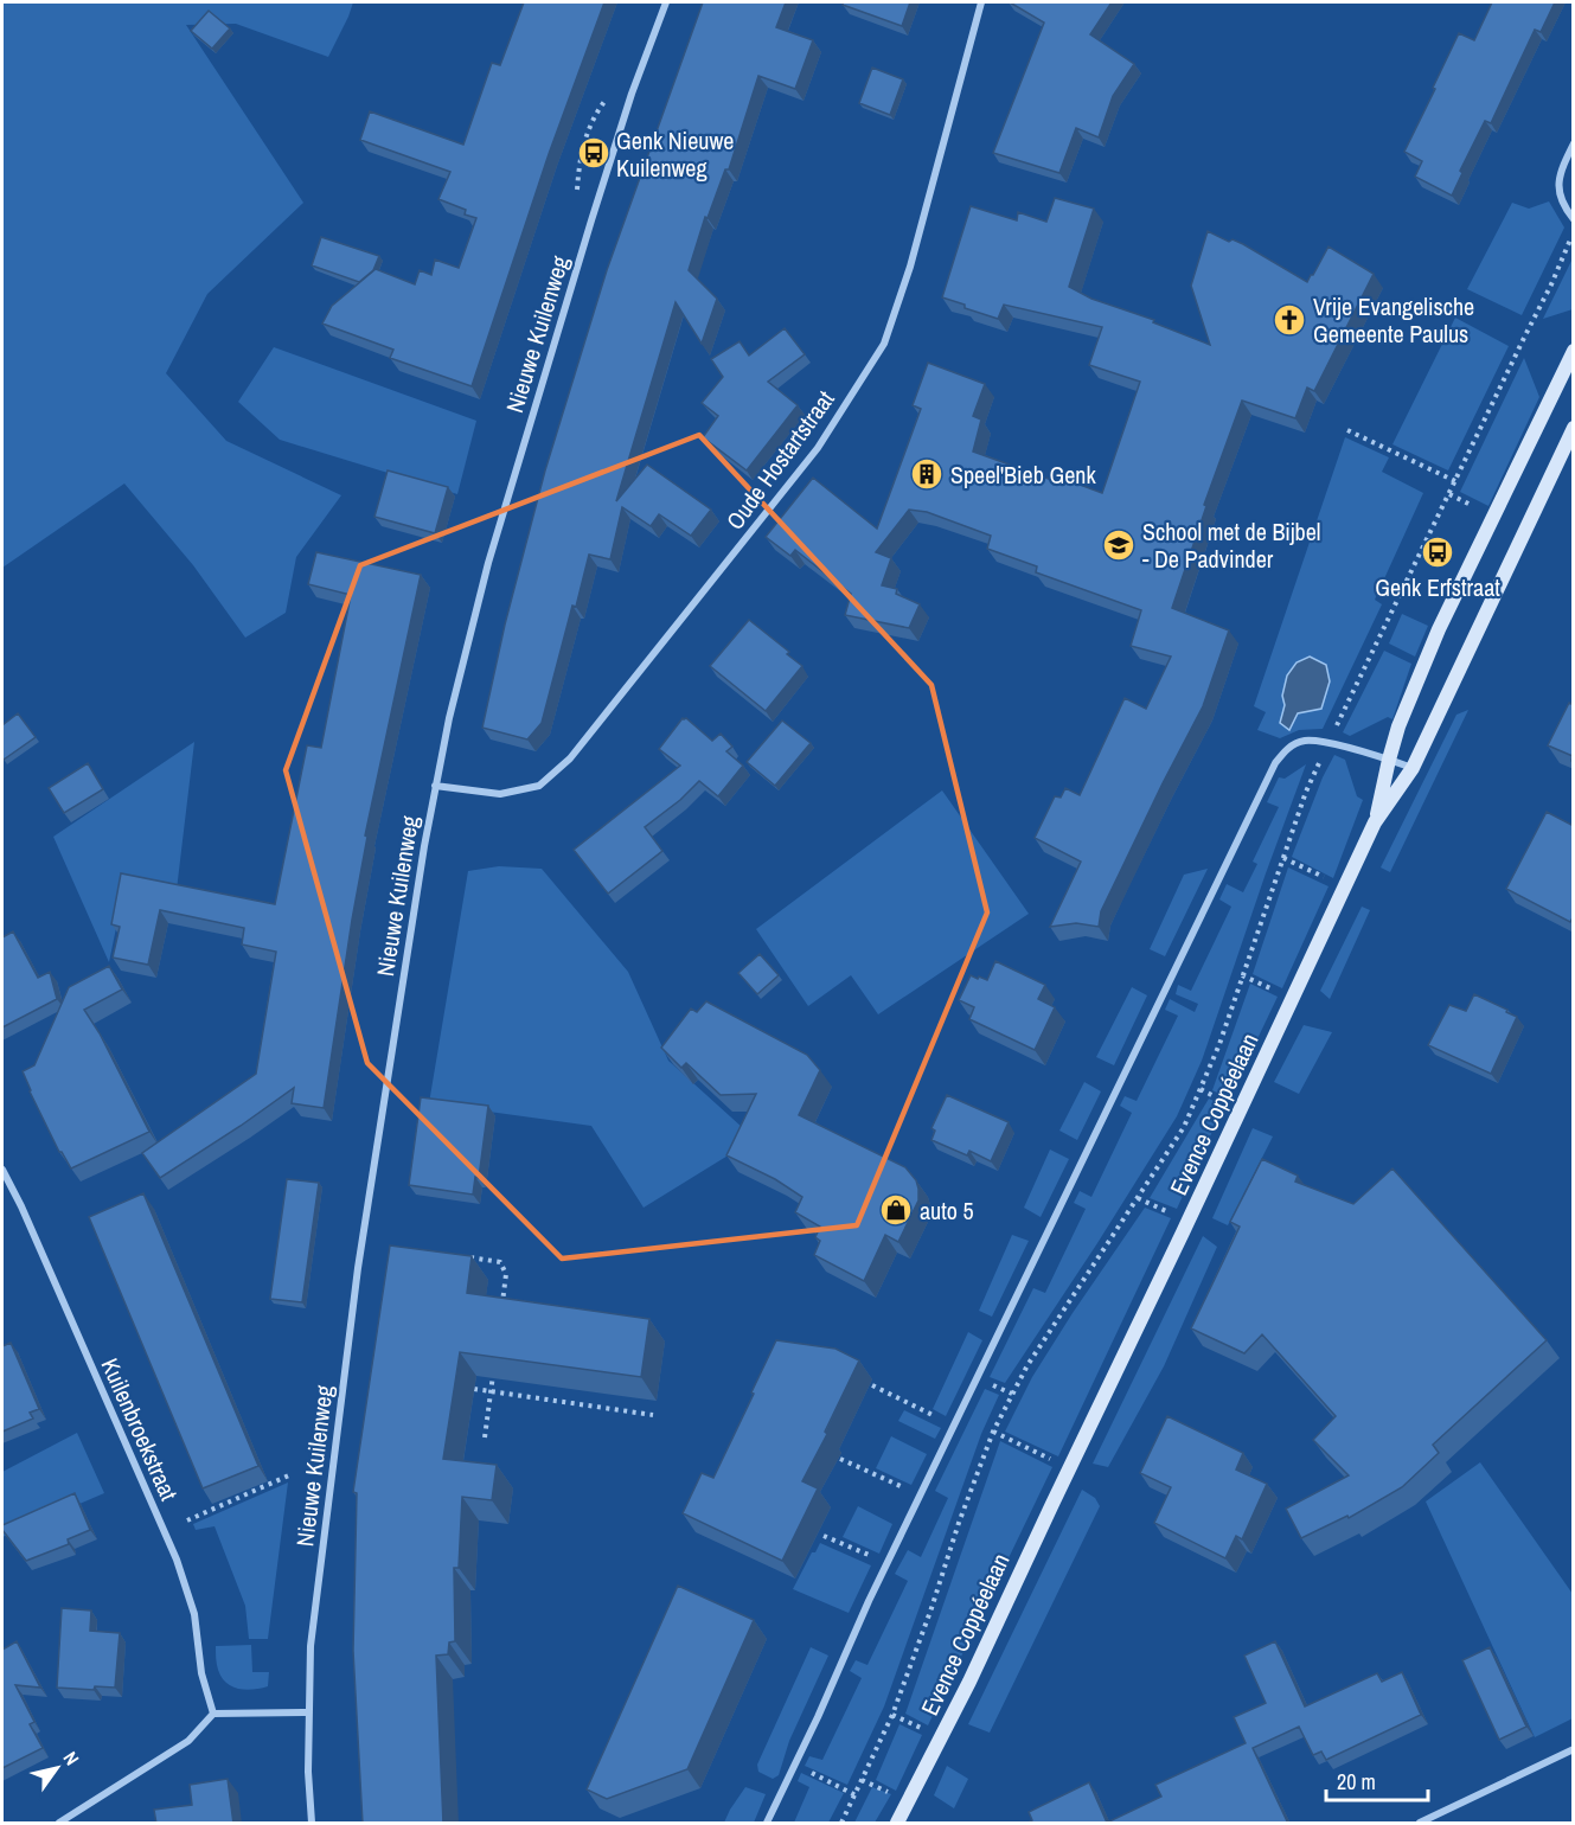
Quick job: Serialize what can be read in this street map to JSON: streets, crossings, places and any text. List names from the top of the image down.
{
  "streets": {
    "street": [
      "Nieuwe Kuilenweg",
      "Oude Hostartstraat",
      "Evence Coppéelaan",
      "Kuilenbroekstraat"
    ]
  },
  "crossings": [
    ["Nieuwe Kuilenweg", "Oude Hostartstraat"]
  ],
  "places": {
    "bus stop": ["Genk Nieuwe Kuilenweg", "Genk Erfstraat"],
    "church": ["Vrije Evangelische Gemeente Paulus"],
    "building": ["Speel'Bieb Genk"],
    "school or university": ["School met de Bijbel - De Padvinder"],
    "shop": ["auto 5"]
  },
  "scale_bar": "20 m",
  "north": "top right"
}
